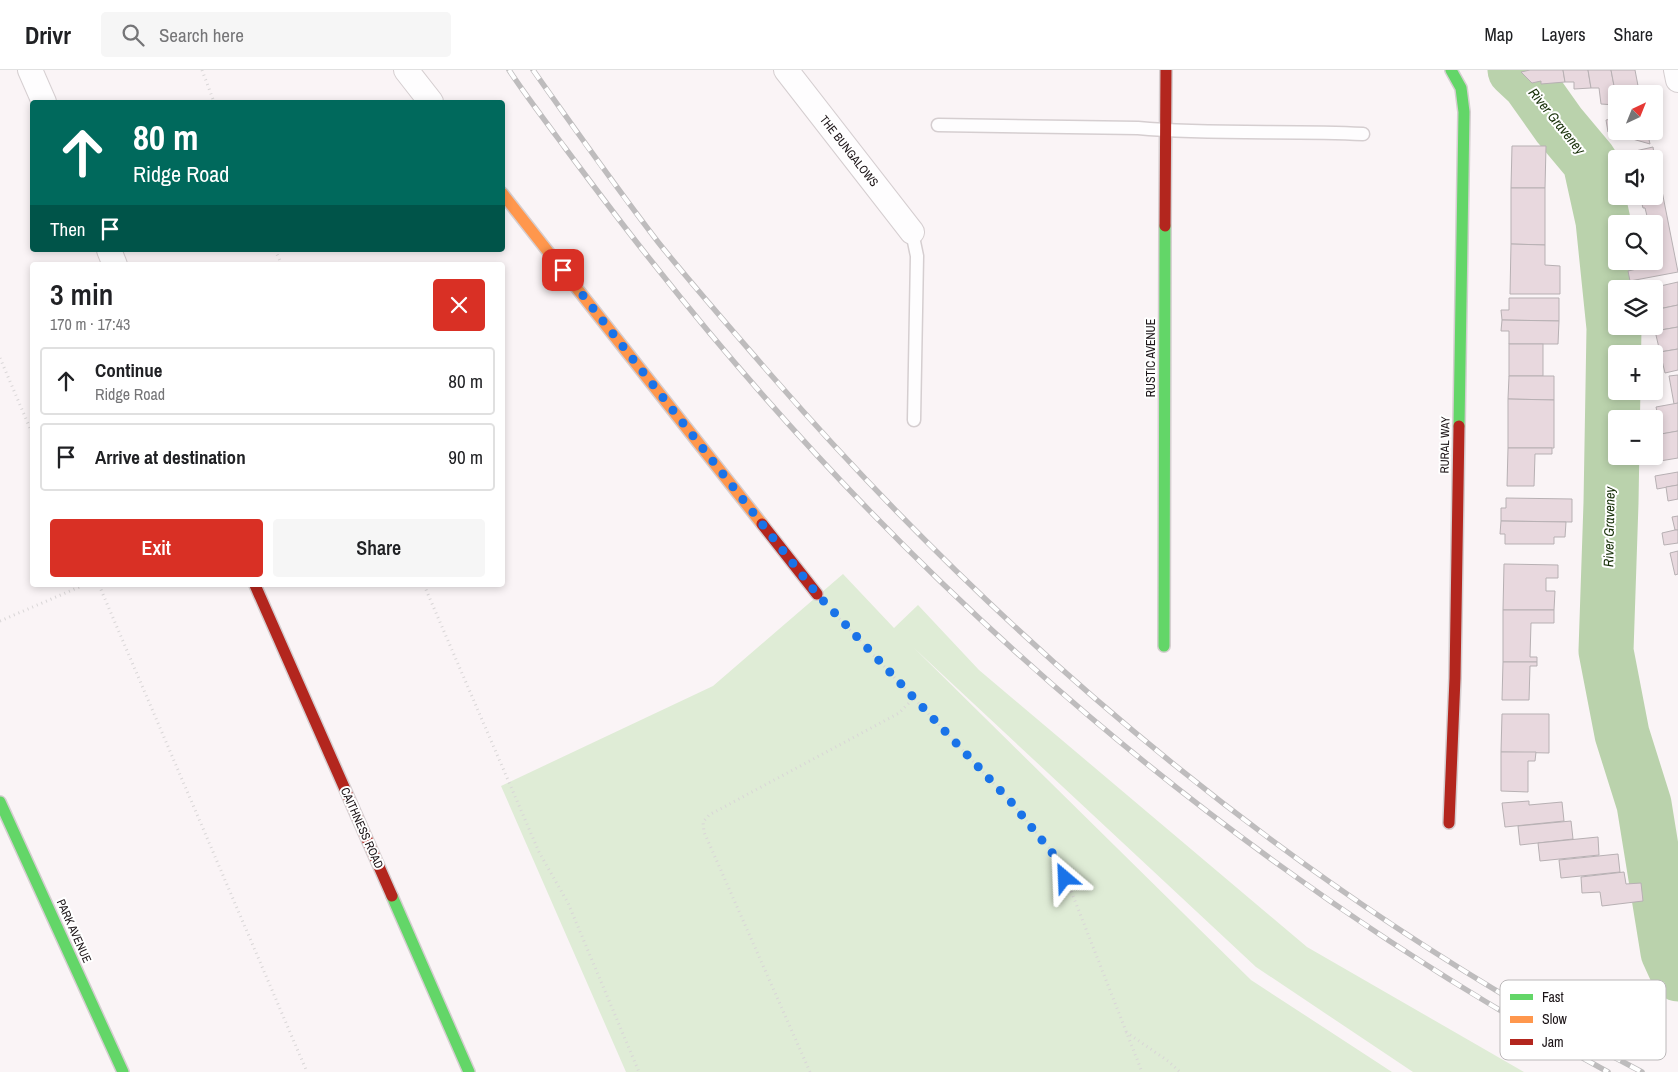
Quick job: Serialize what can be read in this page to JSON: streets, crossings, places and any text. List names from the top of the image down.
{
  "streets": {
    "street": [
      "THE BUNGALOWS",
      "RUSTIC AVENUE",
      "RURAL WAY",
      "CAITHNESS ROAD",
      "PARK AVENUE"
    ]
  },
  "water": ["River Graveney"],
  "legend": ["Fast", "Slow", "Jam"],
  "north": "top right",
  "page": {
    "header": "Drivr",
    "search": "Search here",
    "nav": ["Map", "Layers", "Share"],
    "map_buttons": ["+", "−"],
    "turn": ["80 m", "Ridge Road"],
    "then": "Then",
    "heading": ["3 min", "170 m · 17:43"],
    "list": [
      {
        "name": "Continue",
        "note": "Ridge Road",
        "value": "80 m"
      },
      {
        "name": "Arrive at destination",
        "value": "90 m"
      }
    ],
    "buttons": ["Exit", "Share"]
  }
}
